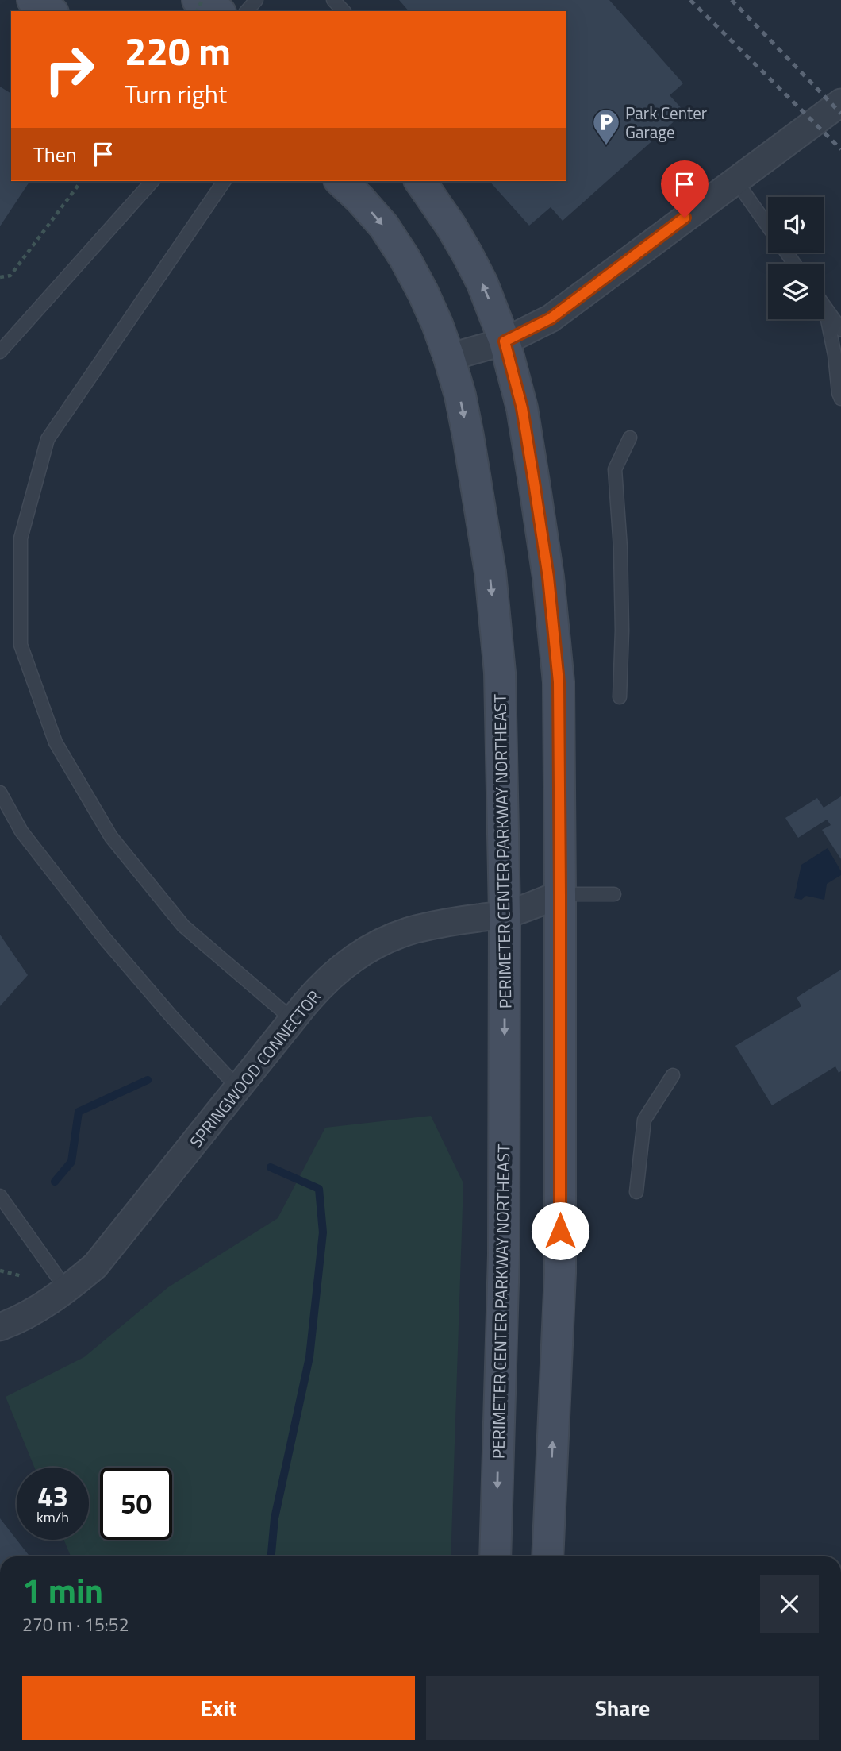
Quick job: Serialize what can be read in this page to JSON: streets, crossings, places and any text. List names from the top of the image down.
{
  "streets": {
    "main road": ["PERIMETER CENTER PARKWAY NORTHEAST"],
    "street": ["SPRINGWOOD CONNECTOR"]
  },
  "crossings": [
    ["PERIMETER CENTER PARKWAY NORTHEAST", "SPRINGWOOD CONNECTOR"]
  ],
  "places": {
    "parking": ["Park Center Garage"]
  },
  "page": {
    "turn": ["220 m", "Turn right"],
    "then": "Then",
    "speed": "43 km/h",
    "limit": "50",
    "heading": ["1 min", "270 m · 15:52"],
    "buttons": ["Exit", "Share"]
  }
}
